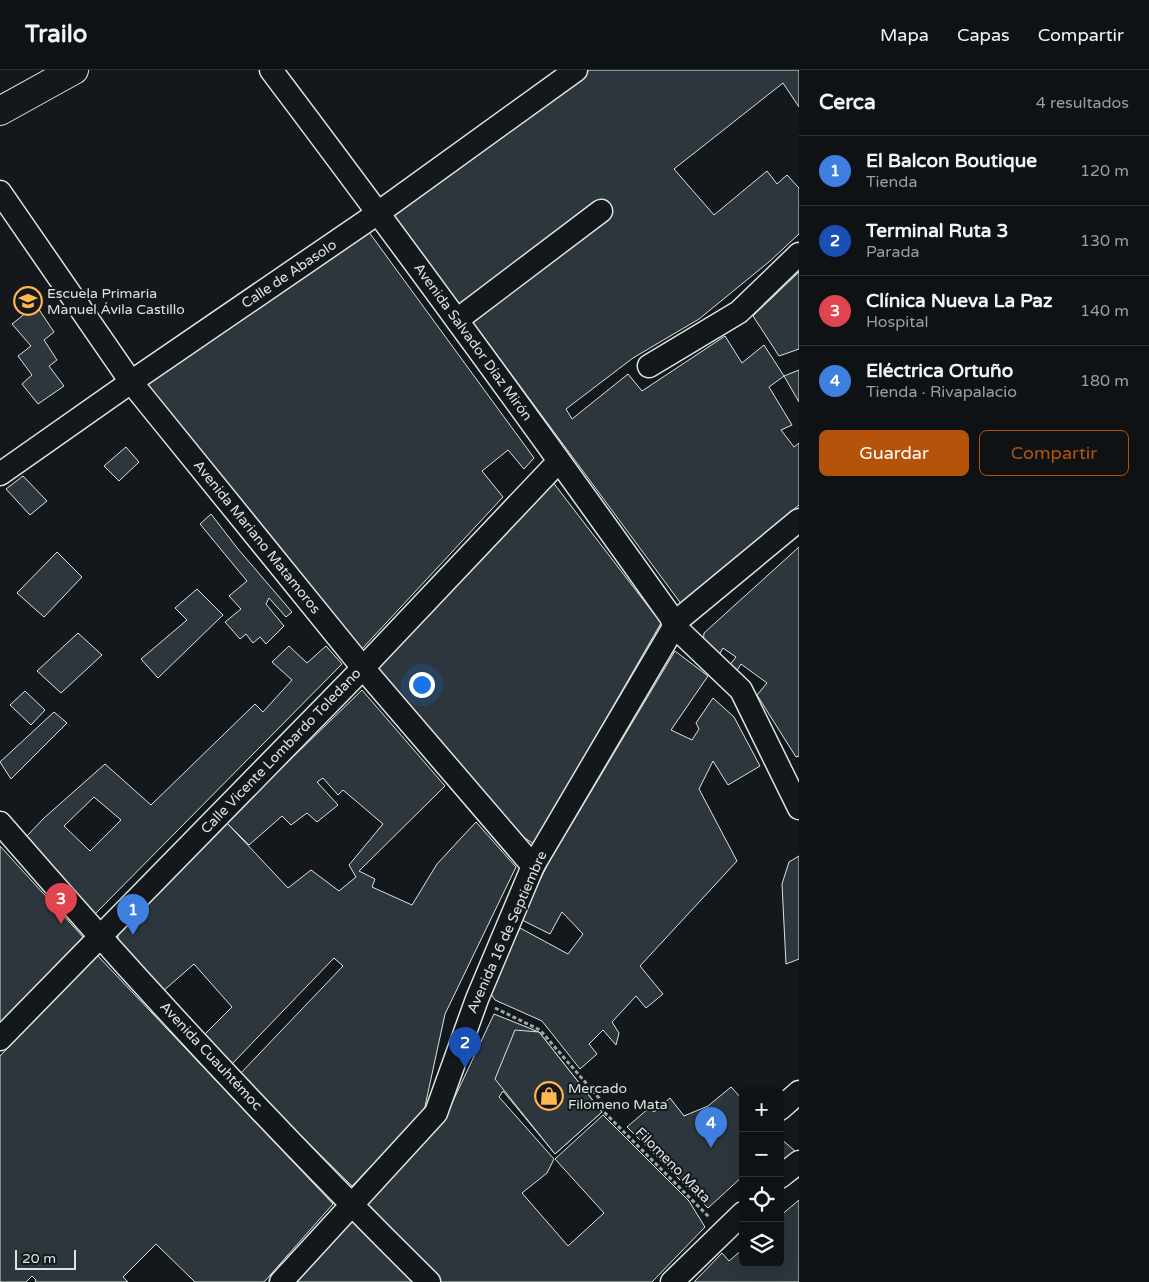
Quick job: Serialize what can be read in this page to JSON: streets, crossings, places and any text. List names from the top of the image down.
{
  "streets": {
    "street": [
      "Calle de Abasolo",
      "Avenida Salvador Díaz Mirón",
      "Avenida Mariano Matamoros",
      "Calle Vicente Lombardo Toledano",
      "Avenida 16 de Septiembre",
      "Avenida Cuauhtémoc"
    ],
    "path": ["Filomeno Mata"]
  },
  "crossings": [
    ["Calle de Abasolo", "Avenida Salvador Díaz Mirón"],
    ["Calle de Abasolo", "Avenida Mariano Matamoros"],
    ["Avenida Salvador Díaz Mirón", "Calle Vicente Lombardo Toledano"],
    ["Avenida Salvador Díaz Mirón", "Avenida 16 de Septiembre"],
    ["Avenida Mariano Matamoros", "Calle Vicente Lombardo Toledano"],
    ["Avenida Mariano Matamoros", "Avenida 16 de Septiembre"],
    ["Calle Vicente Lombardo Toledano", "Avenida Cuauhtémoc"],
    ["Avenida 16 de Septiembre", "Avenida Cuauhtémoc"],
    ["Avenida 16 de Septiembre", "Filomeno Mata"]
  ],
  "places": {
    "school or university": ["Escuela Primaria Manuel Ávila Castillo"],
    "shop": ["Mercado Filomeno Mata"]
  },
  "scale_bar": "20 m",
  "page": {
    "header": "Trailo",
    "nav": ["Mapa", "Capas", "Compartir"],
    "heading": ["Cerca", "4 resultados"],
    "list": [
      {
        "mark": "1",
        "name": "El Balcon Boutique",
        "note": "Tienda",
        "value": "120 m"
      },
      {
        "mark": "2",
        "name": "Terminal Ruta 3",
        "note": "Parada",
        "value": "130 m"
      },
      {
        "mark": "3",
        "name": "Clínica Nueva La Paz",
        "note": "Hospital",
        "value": "140 m"
      },
      {
        "mark": "4",
        "name": "Eléctrica Ortuño",
        "note": "Tienda · Rivapalacio",
        "value": "180 m"
      }
    ],
    "buttons": ["Guardar", "Compartir"],
    "pins": [
      "3",
      "1",
      "2",
      "4"
    ],
    "map_buttons": ["+", "−"],
    "scale": "20 m"
  }
}
